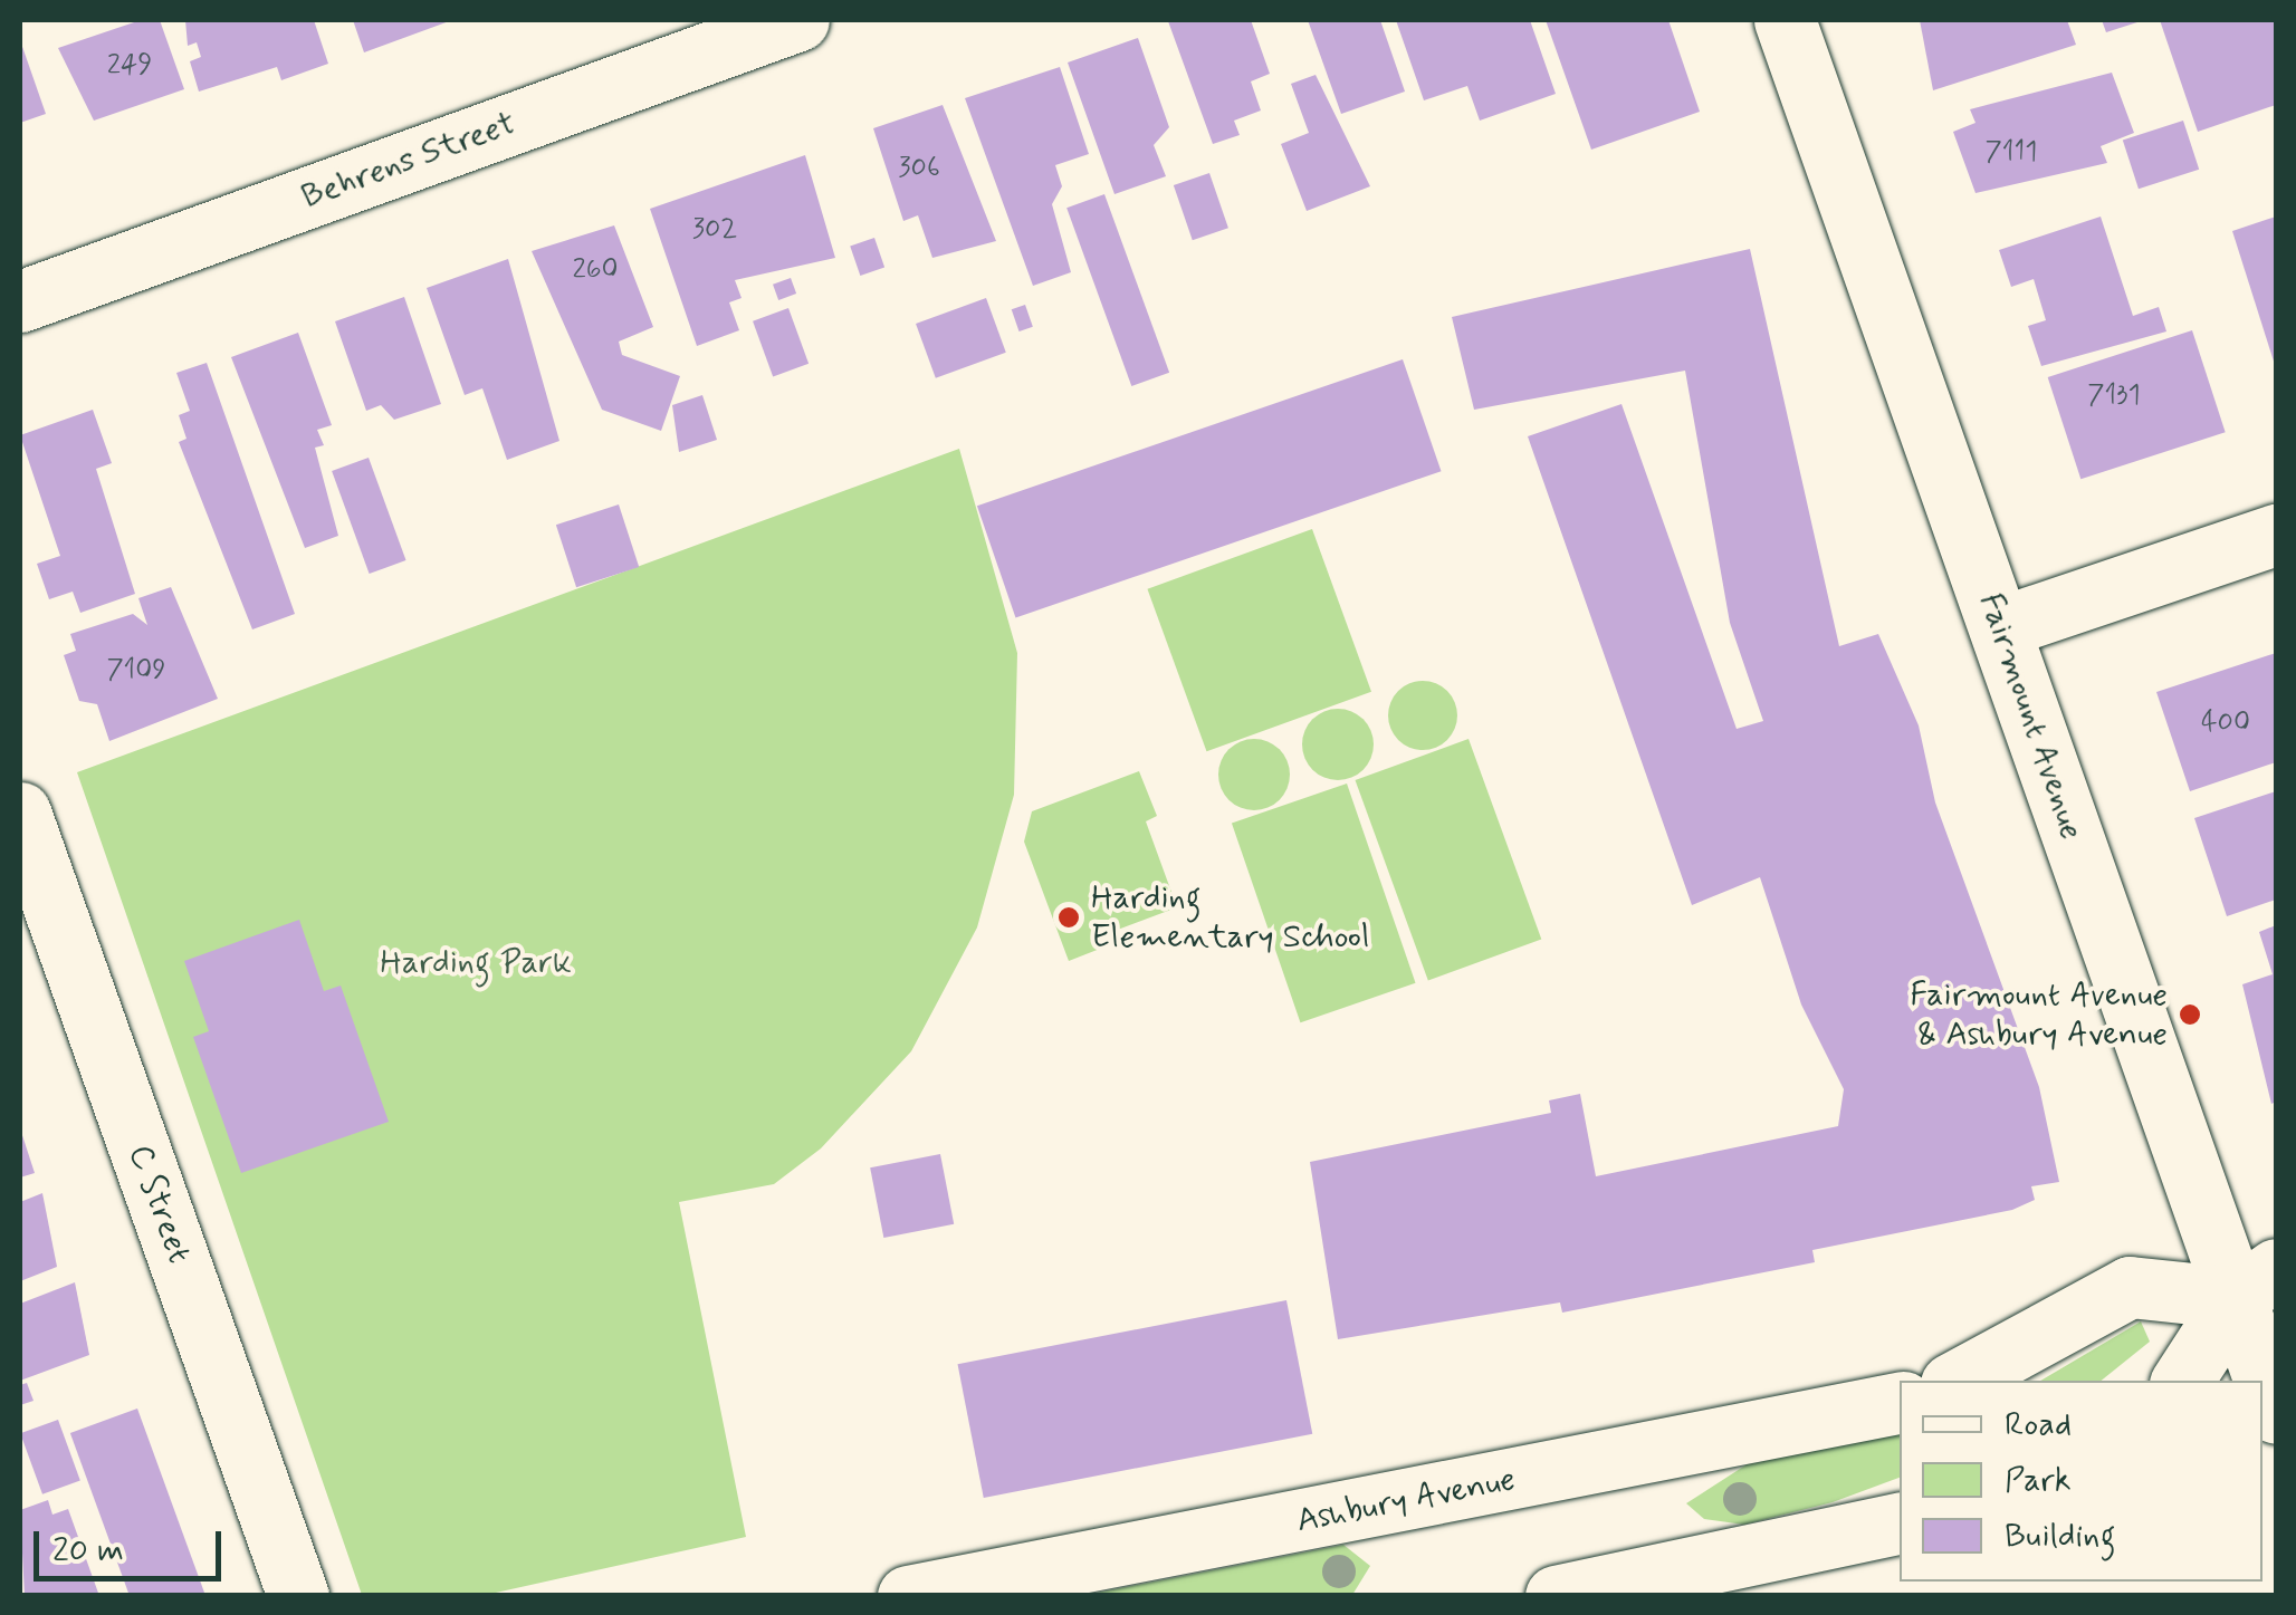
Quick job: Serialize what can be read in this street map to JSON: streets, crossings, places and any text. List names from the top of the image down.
{
  "streets": {
    "street": [
      "Behrens Street",
      "Fairmount Avenue",
      "C Street",
      "Ashbury Avenue"
    ]
  },
  "parks": ["Harding Park"],
  "places": ["Harding Elementary School", "Fairmount Avenue & Ashbury Avenue"],
  "house_numbers": [
    "249",
    "7111",
    "306",
    "302",
    "260",
    "7131",
    "7109",
    "400"
  ],
  "legend": ["Road", "Park", "Building"],
  "scale_bar": "20 m"
}
